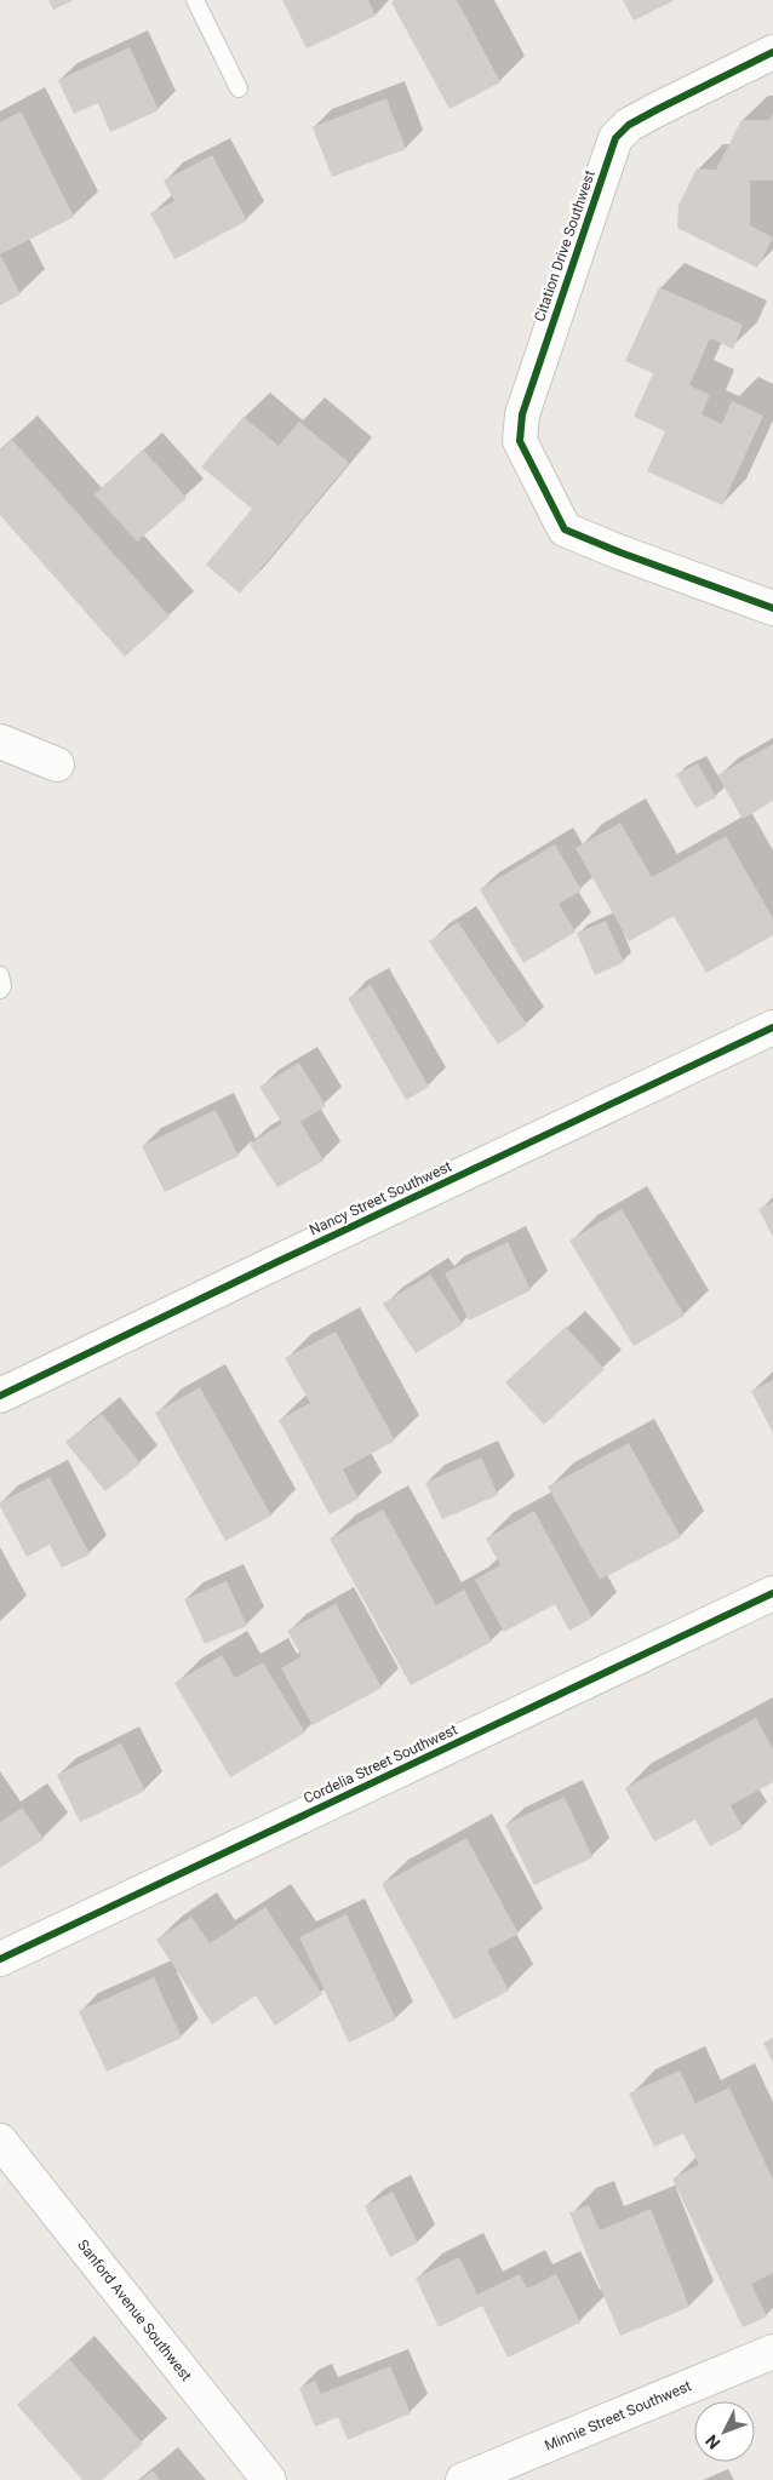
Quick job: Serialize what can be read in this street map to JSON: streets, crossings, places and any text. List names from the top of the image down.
{
  "streets": {
    "street": [
      "Citation Drive Southwest",
      "Nancy Street Southwest",
      "Cordelia Street Southwest",
      "Sanford Avenue Southwest",
      "Minnie Street Southwest"
    ]
  },
  "north": "bottom left"
}
